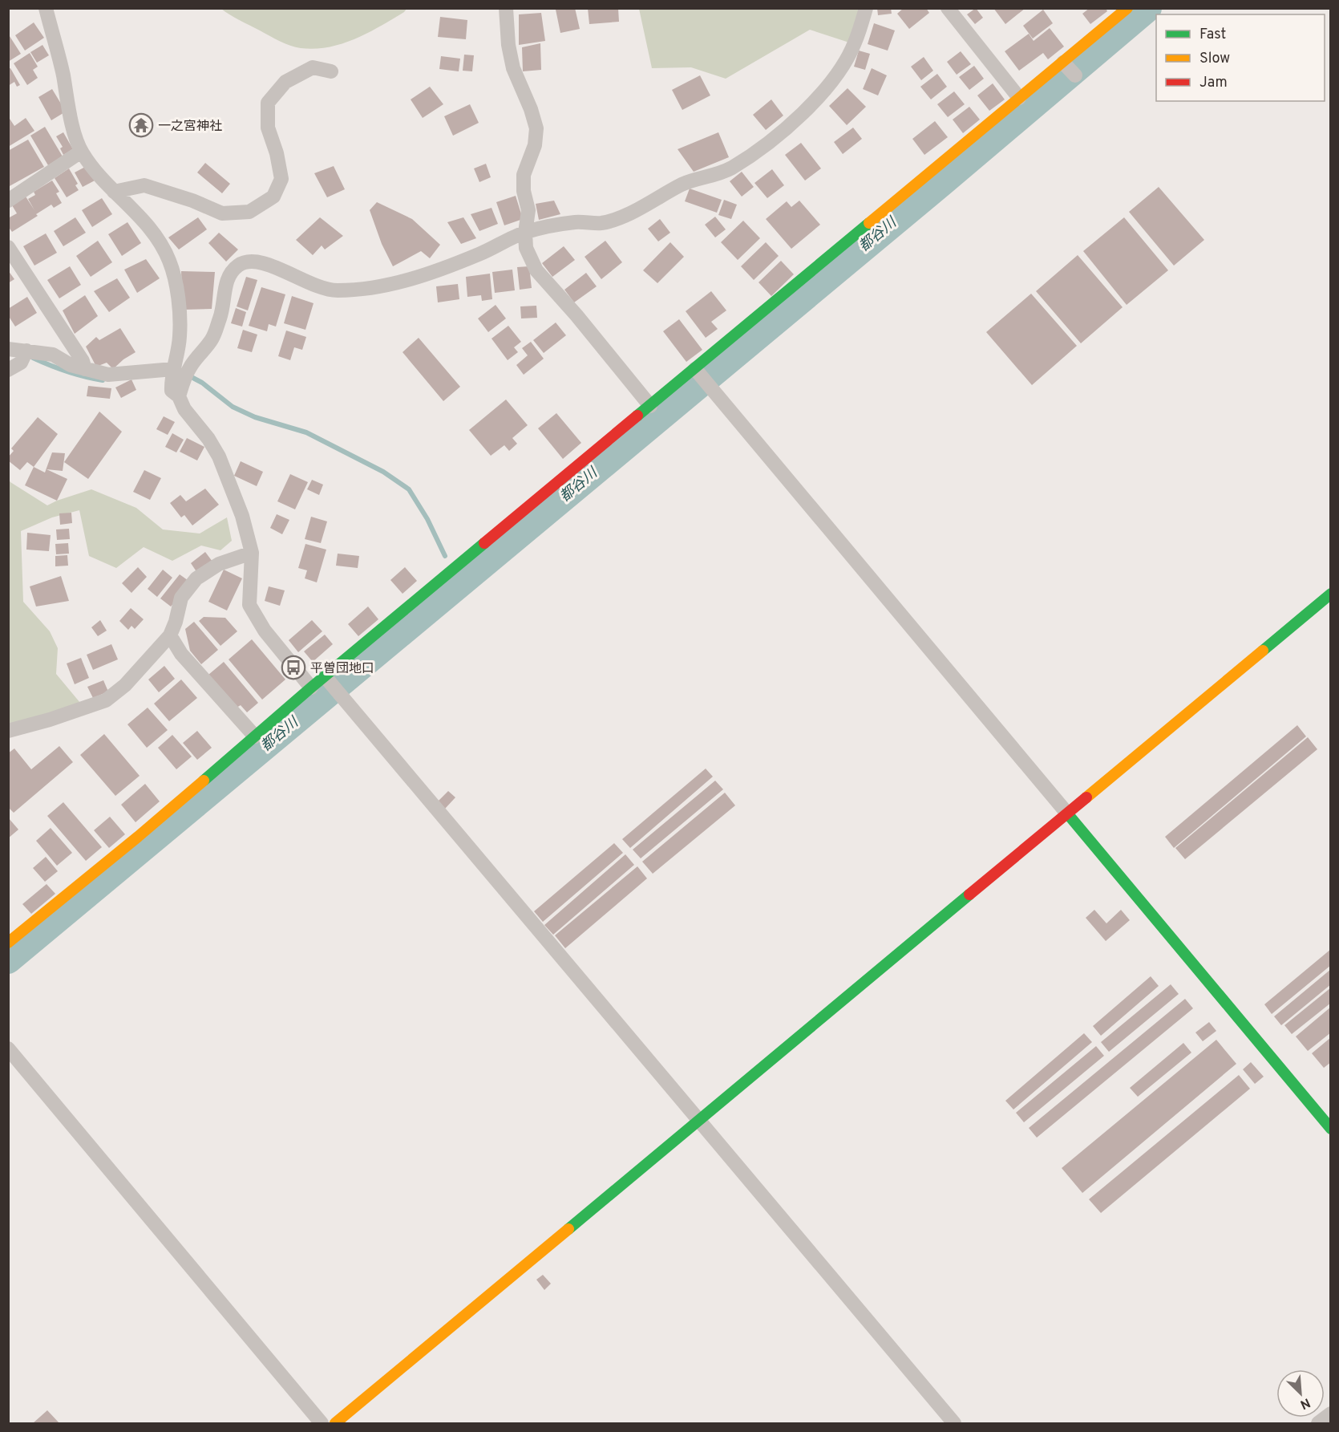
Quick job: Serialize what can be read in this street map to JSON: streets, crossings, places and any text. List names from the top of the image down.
{
  "water": ["都谷川"],
  "places": {
    "temple": ["一之宮神社"],
    "bus stop": ["平曽団地口"]
  },
  "legend": ["Fast", "Slow", "Jam"],
  "north": "bottom right"
}
